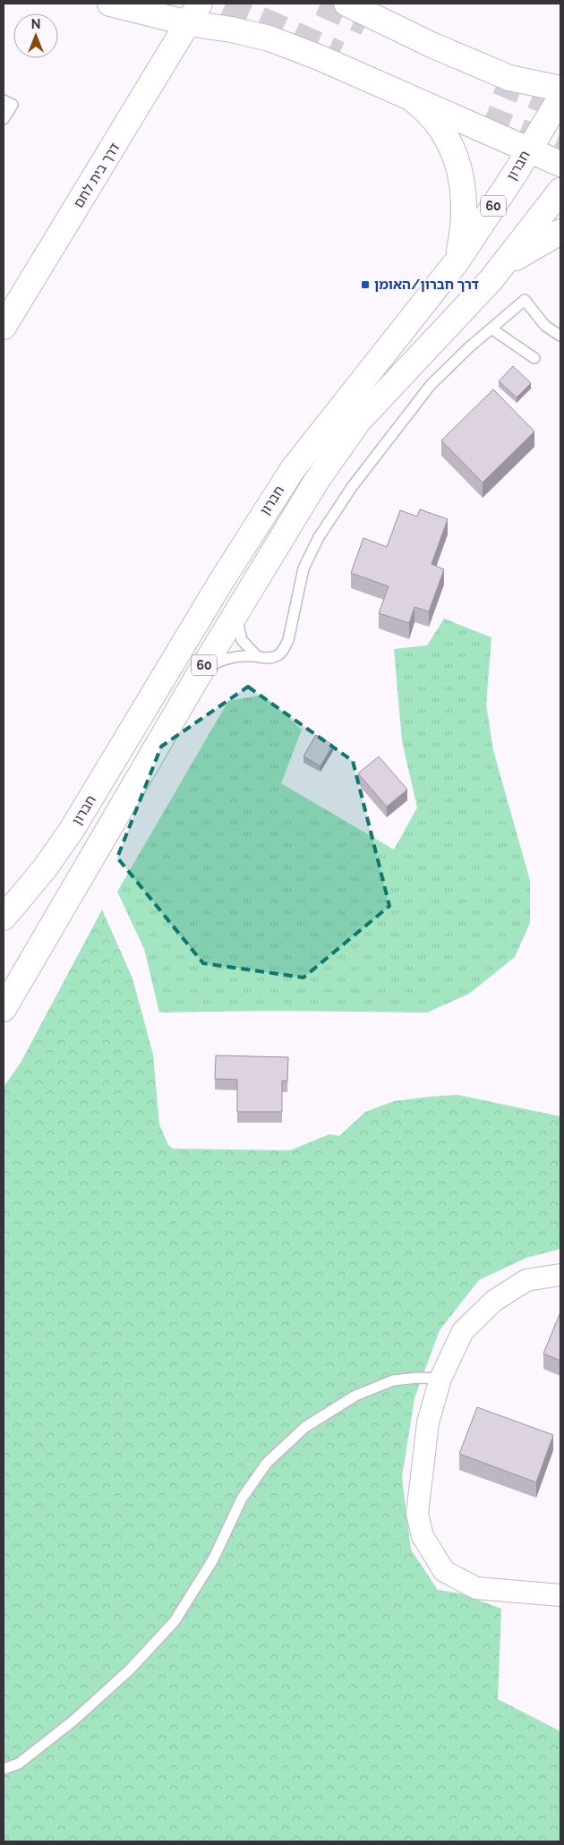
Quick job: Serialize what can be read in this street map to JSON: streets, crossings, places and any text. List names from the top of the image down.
{
  "streets": {
    "main road": ["חברון", "דרך בית לחם", "60"]
  },
  "places": {
    "transit": ["דרך חברון/האומן"]
  },
  "north": "top"
}
